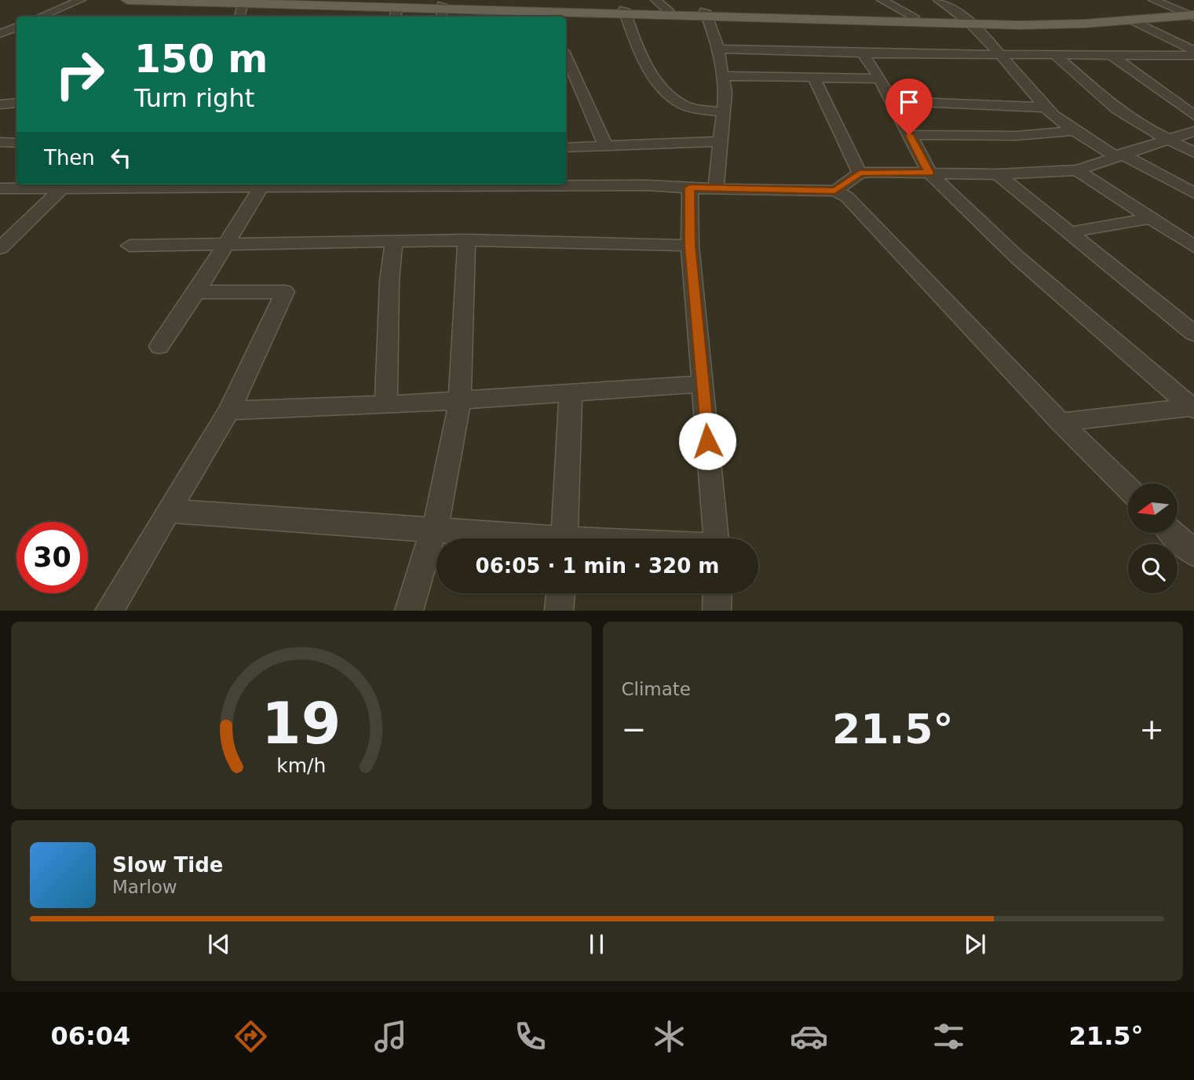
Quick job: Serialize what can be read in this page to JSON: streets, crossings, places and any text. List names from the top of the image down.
{
  "north": "left",
  "page": {
    "turn": ["150 m", "Turn right"],
    "then": "Then",
    "limit": "30",
    "trip": "06:05 · 1 min · 320 m",
    "tile": "Climate",
    "heat": ["−", "21.5°", "+"],
    "song": ["Slow Tide", "Marlow"],
    "tabs": ["06:04", "21.5°"],
    "gauge": ["19", "km/h"]
  }
}
